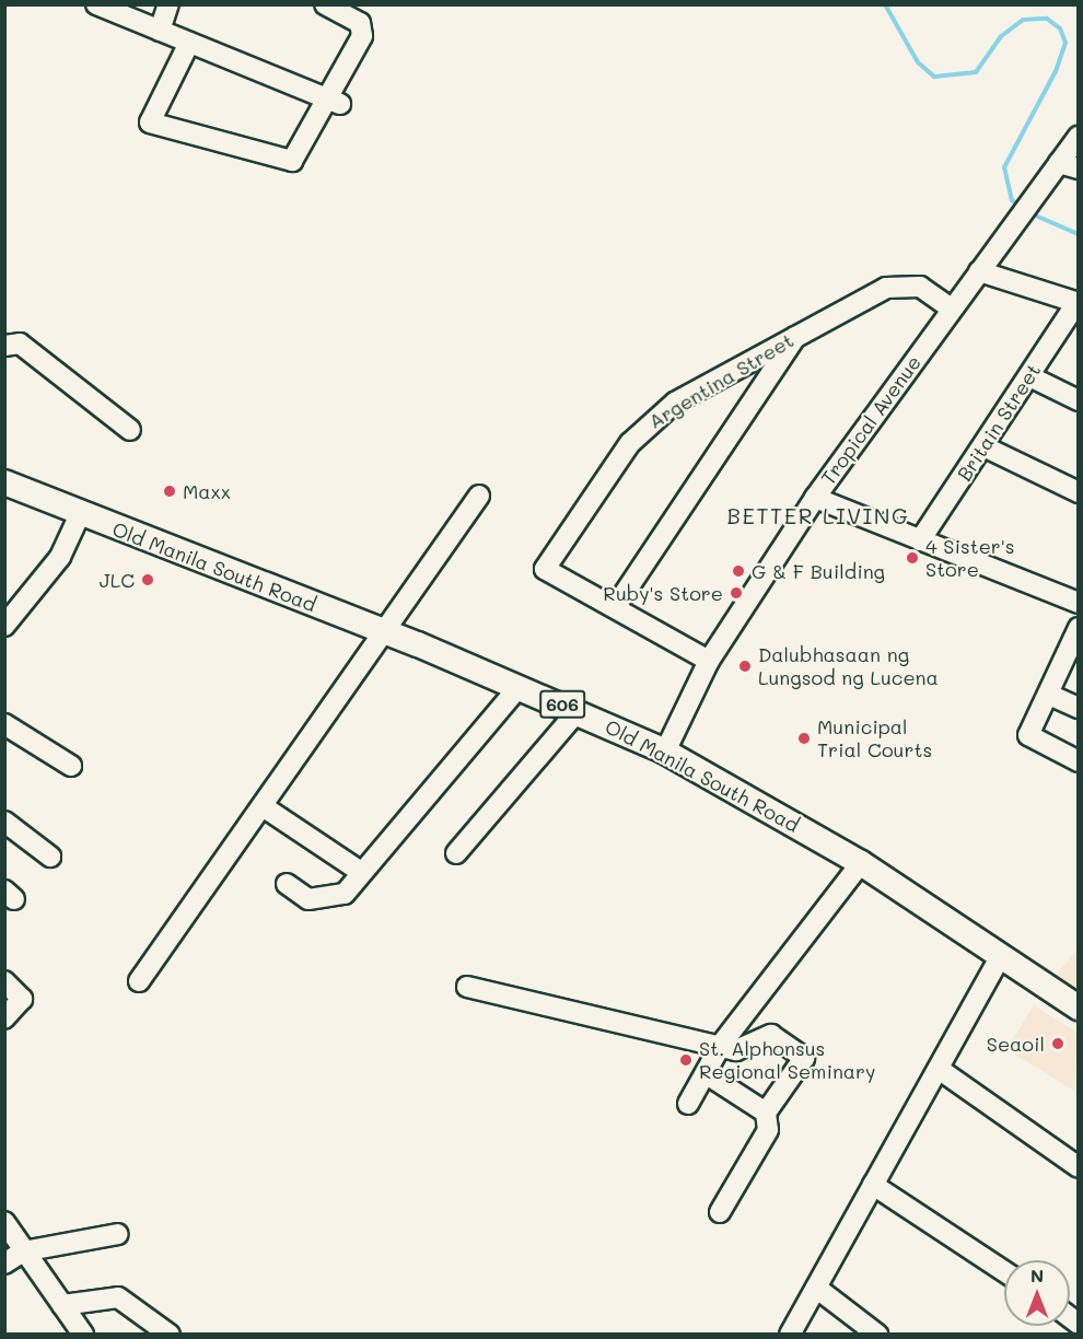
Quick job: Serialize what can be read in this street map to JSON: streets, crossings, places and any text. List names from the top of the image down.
{
  "streets": {
    "main road": ["Old Manila South Road", "606"],
    "street": ["Argentina Street", "Tropical Avenue", "Britain Street"]
  },
  "crossings": [
    ["Argentina Street", "Tropical Avenue"],
    ["Tropical Avenue", "Old Manila South Road"]
  ],
  "districts": ["BETTER LIVING"],
  "places": [
    "Maxx",
    "4 Sister's Store",
    "G & F Building",
    "JLC",
    "Ruby's Store",
    "Dalubhasaan ng Lungsod ng Lucena",
    "Municipal Trial Courts",
    "Seaoil",
    "St. Alphonsus Regional Seminary"
  ],
  "north": "top"
}
